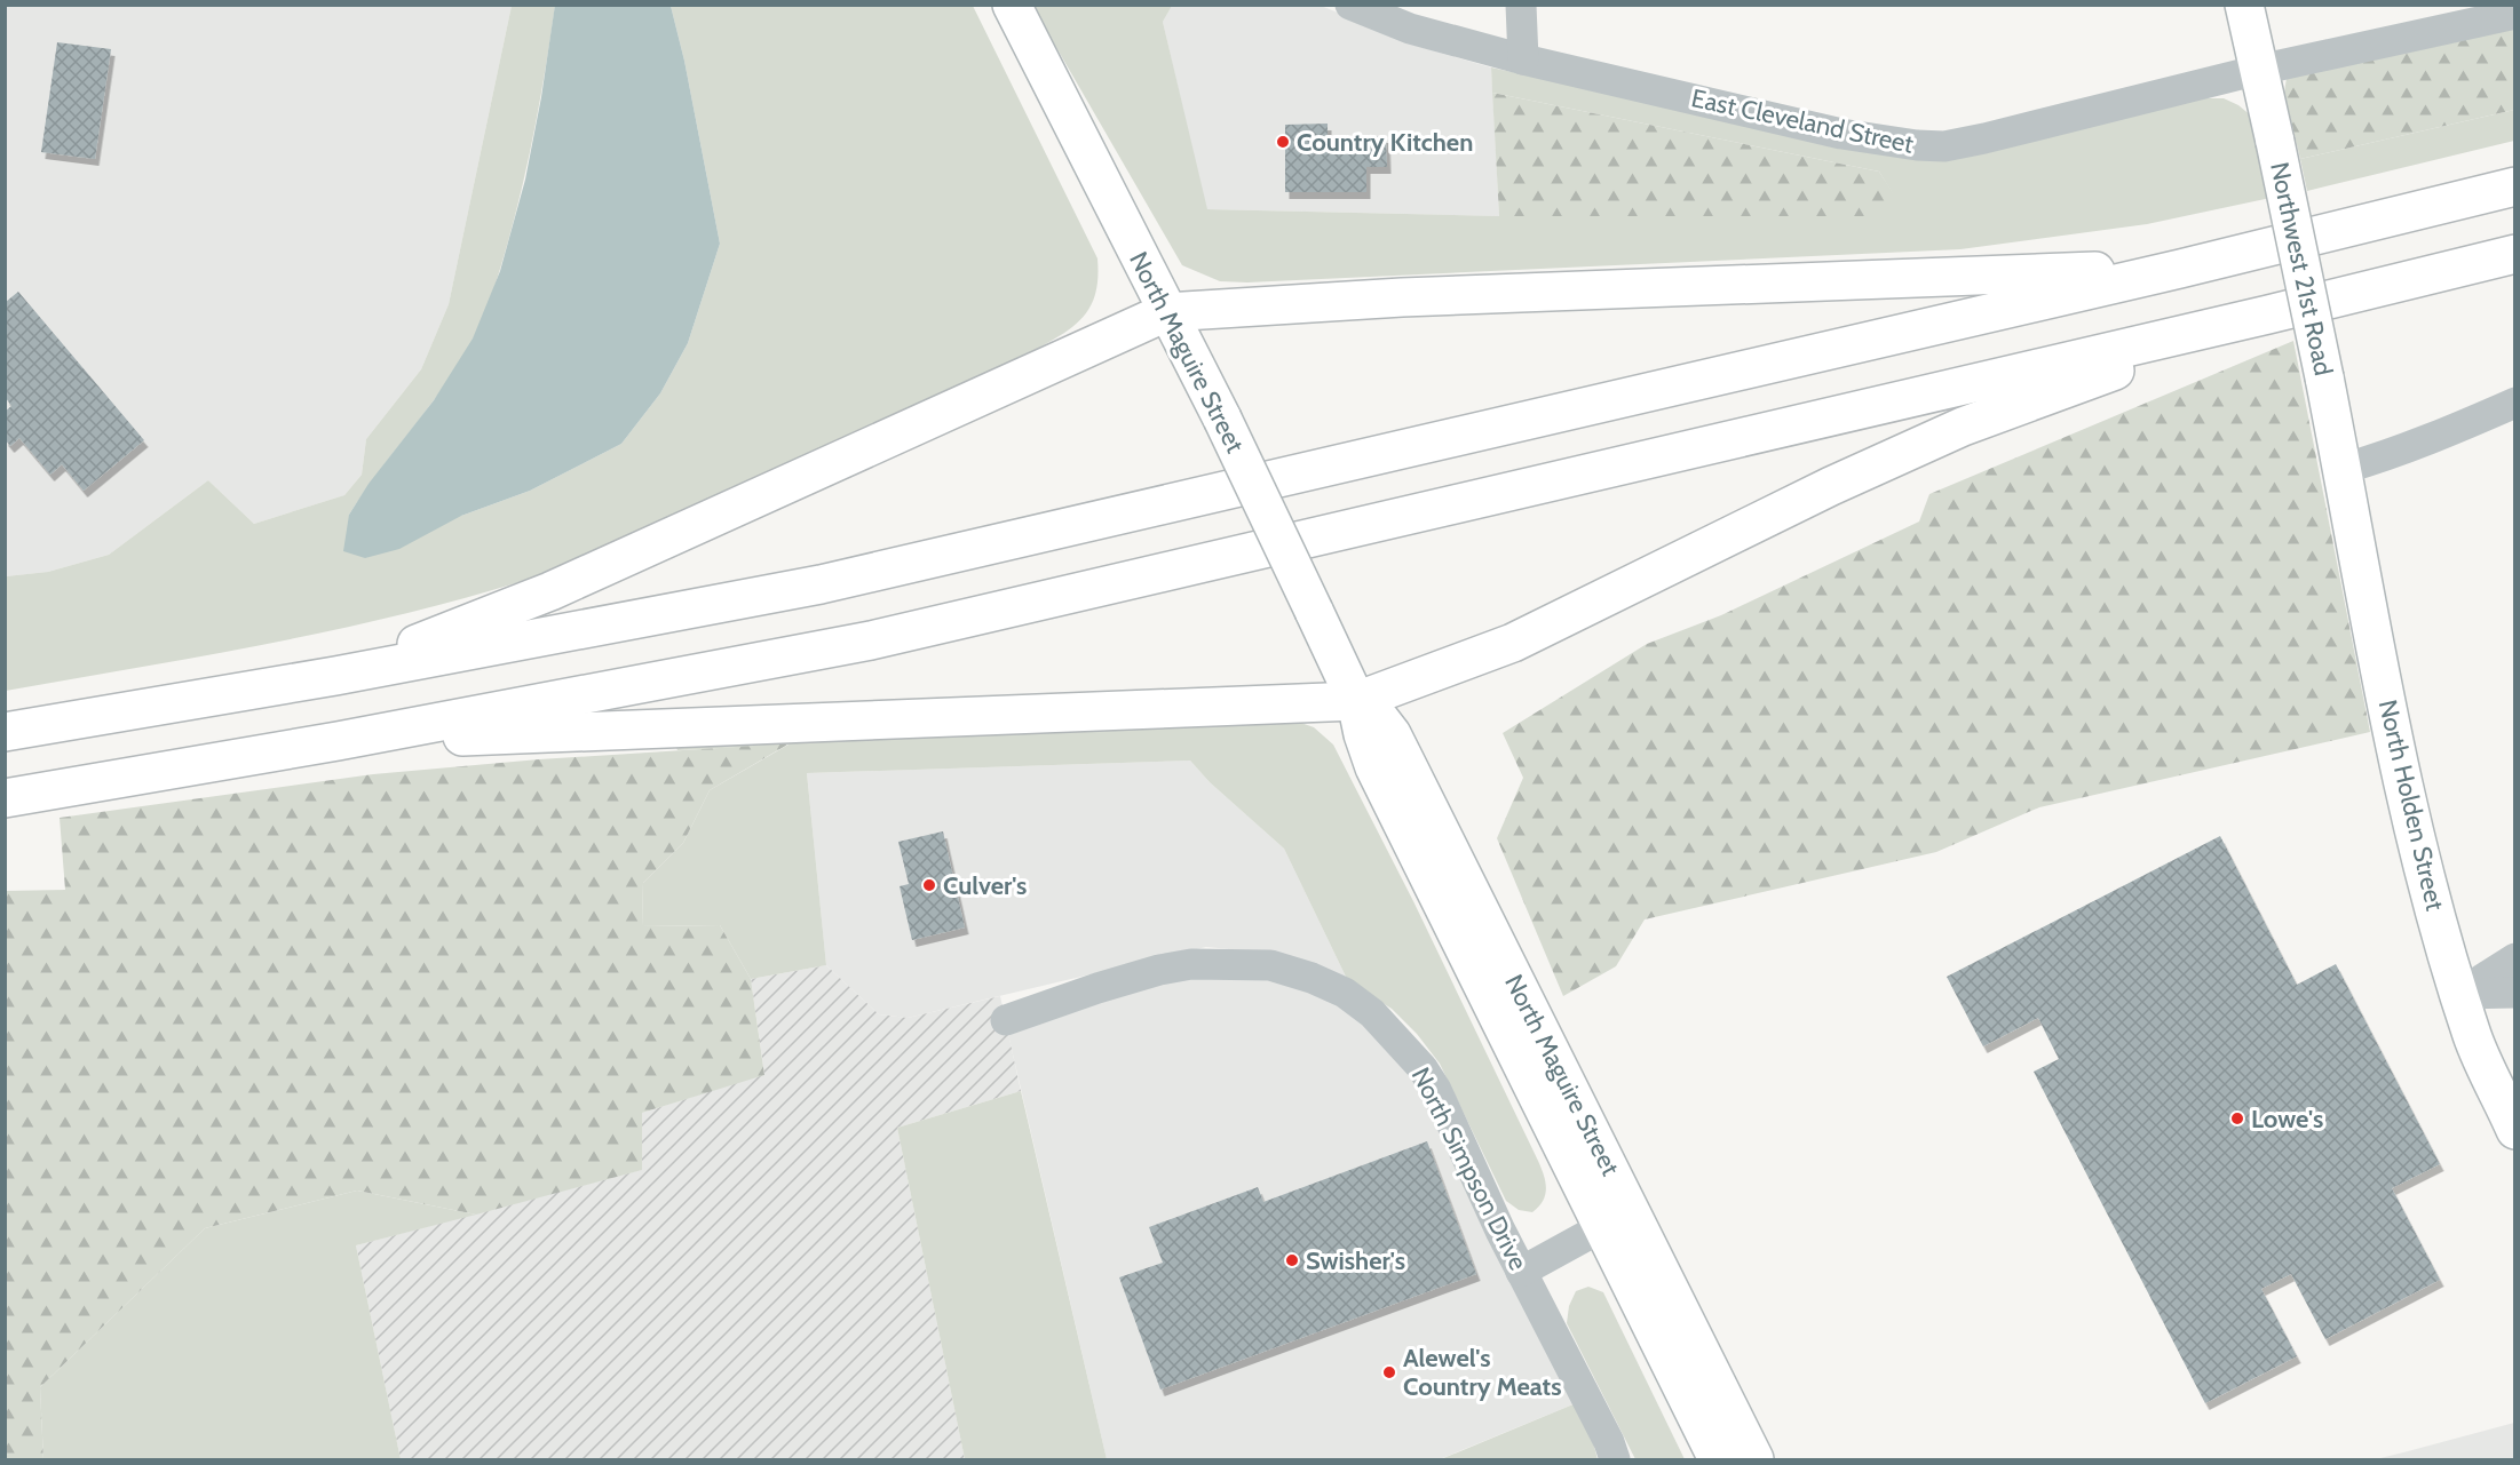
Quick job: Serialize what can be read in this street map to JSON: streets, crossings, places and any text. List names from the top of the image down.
{
  "streets": {
    "main road": ["Northwest 21st Road", "North Maguire Street", "North Holden Street"],
    "street": ["East Cleveland Street", "North Simpson Drive"]
  },
  "crossings": [
    ["East Cleveland Street", "Northwest 21st Road"],
    ["Northwest 21st Road", "North Holden Street"]
  ],
  "places": [
    "Country Kitchen",
    "Culver's",
    "Lowe's",
    "Swisher's",
    "Alewel's Country Meats"
  ]
}
